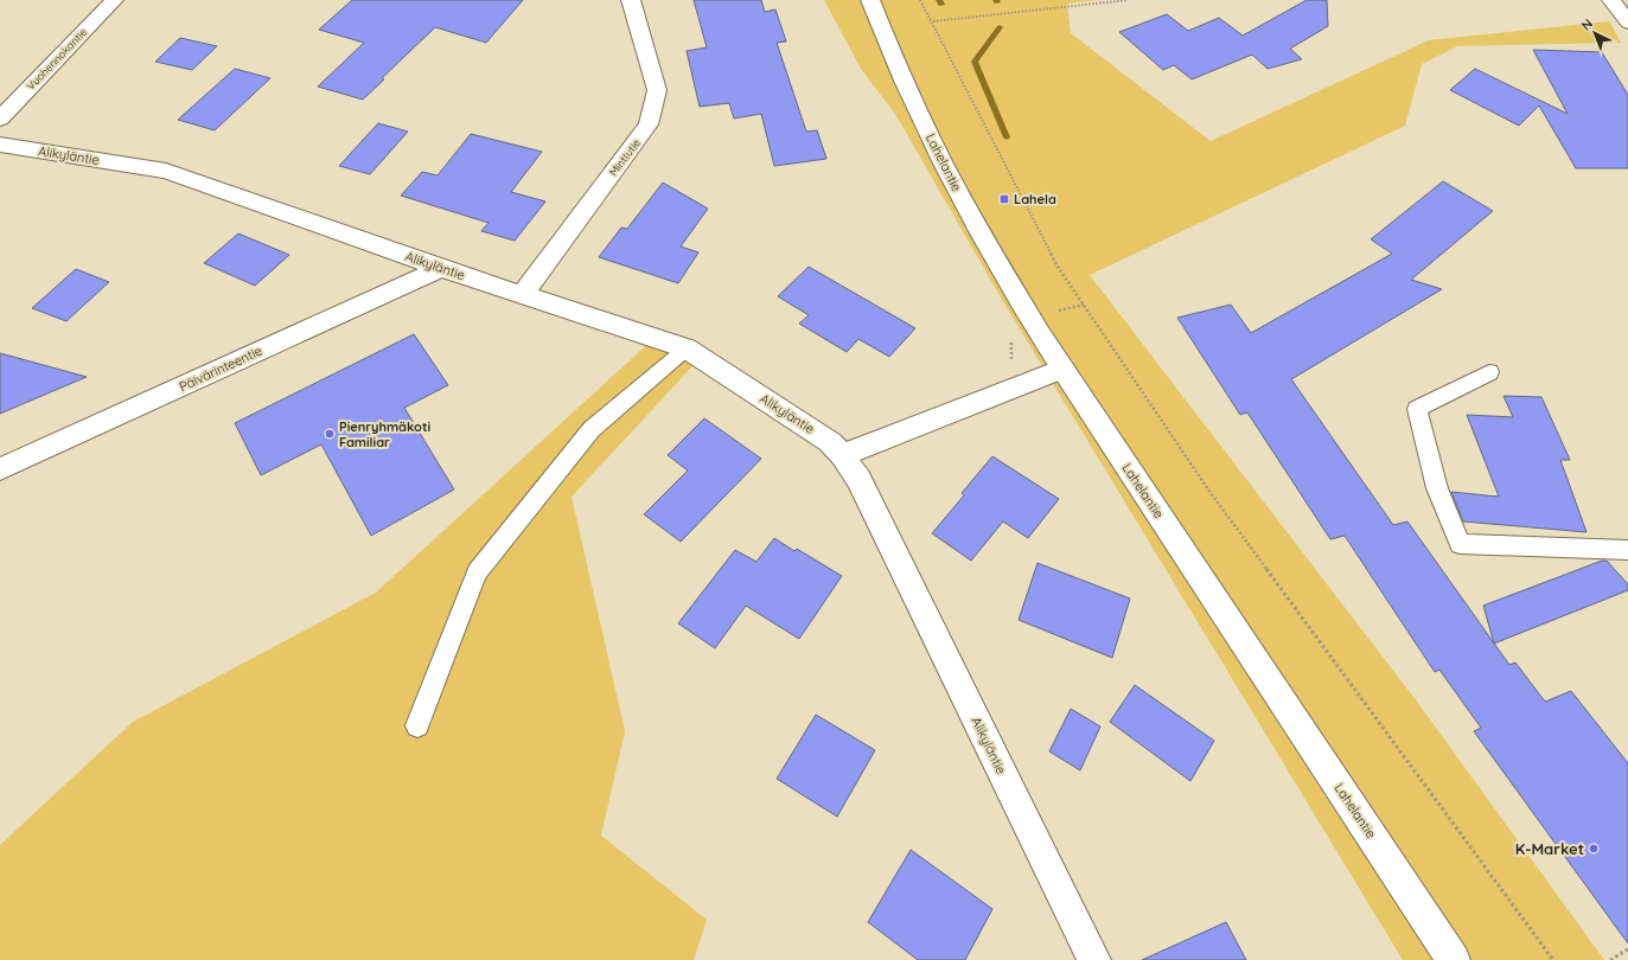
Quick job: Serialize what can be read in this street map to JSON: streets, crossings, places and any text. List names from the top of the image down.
{
  "streets": {
    "street": [
      "Vuohennokantie",
      "Alikyläntie",
      "Minttutie",
      "Lahelantie",
      "Päivärinteentie"
    ]
  },
  "crossings": [
    ["Alikyläntie", "Minttutie"],
    ["Alikyläntie", "Päivärinteentie"]
  ],
  "places": {
    "transit": ["Lahela"],
    "other": ["Pienryhmäkoti Familiar", "K-Market"]
  },
  "north": "top left"
}
